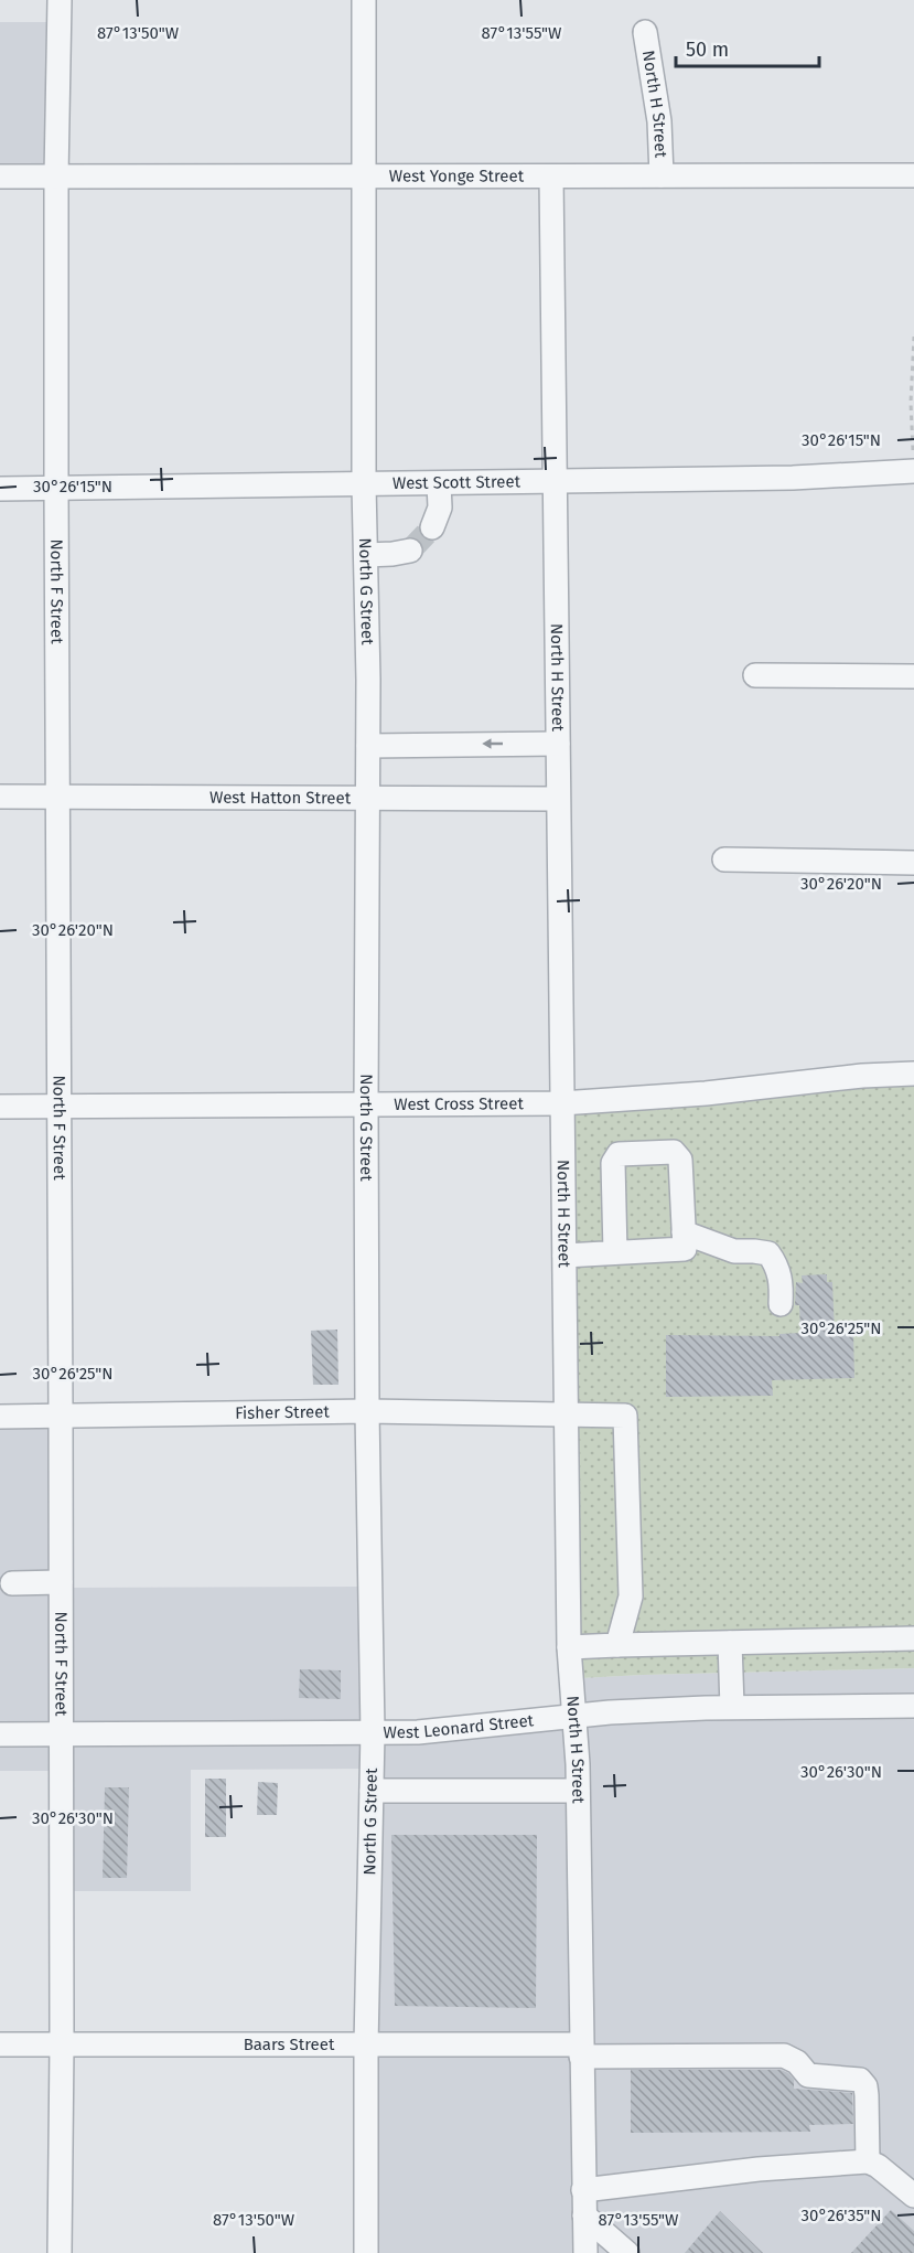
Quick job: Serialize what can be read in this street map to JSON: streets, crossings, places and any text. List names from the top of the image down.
{
  "streets": {
    "street": [
      "North H Street",
      "West Yonge Street",
      "West Scott Street",
      "North F Street",
      "North G Street",
      "West Hatton Street",
      "West Cross Street",
      "Fisher Street",
      "West Leonard Street",
      "Baars Street"
    ]
  },
  "crossings": [
    ["North H Street", "West Yonge Street"],
    ["North H Street", "West Scott Street"],
    ["North H Street", "West Hatton Street"],
    ["North H Street", "West Cross Street"],
    ["North H Street", "Fisher Street"],
    ["North H Street", "West Leonard Street"],
    ["North H Street", "Baars Street"],
    ["West Yonge Street", "North F Street"],
    ["West Yonge Street", "North G Street"],
    ["West Scott Street", "North F Street"],
    ["West Scott Street", "North G Street"],
    ["North F Street", "West Hatton Street"],
    ["North F Street", "West Cross Street"],
    ["North F Street", "Fisher Street"],
    ["North F Street", "West Leonard Street"],
    ["North F Street", "Baars Street"],
    ["North G Street", "West Hatton Street"],
    ["North G Street", "West Cross Street"],
    ["North G Street", "Fisher Street"],
    ["North G Street", "West Leonard Street"],
    ["North G Street", "Baars Street"]
  ],
  "scale_bar": "50 m",
  "coordinates": [
    "87°13'50\"W",
    "87°13'55\"W",
    "30°26'15\"N",
    "30°26'20\"N",
    "30°26'25\"N",
    "30°26'30\"N",
    "30°26'35\"N"
  ]
}
